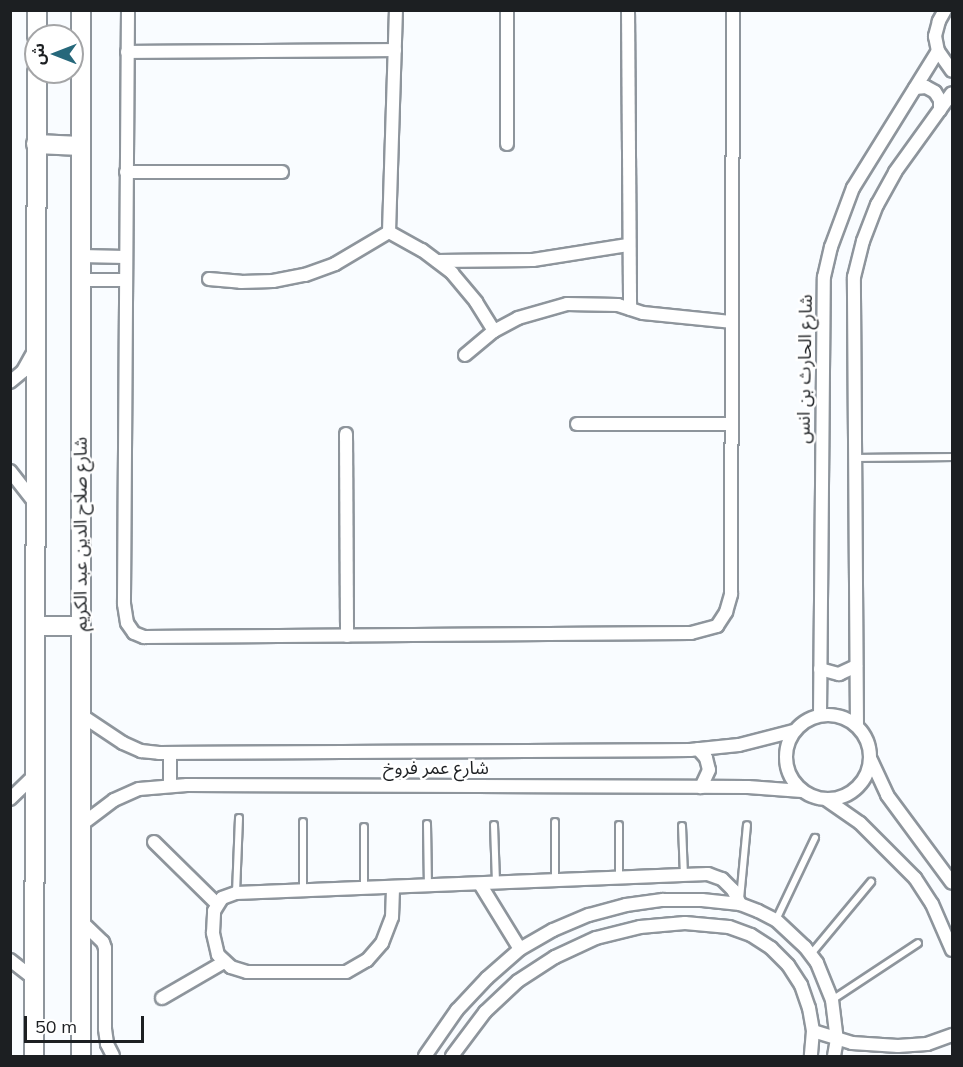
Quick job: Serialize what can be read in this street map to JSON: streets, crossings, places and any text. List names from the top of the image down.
{
  "streets": {
    "main road": ["شارع صلاح الدين عبد الكريم"],
    "street": ["شارع الحارث بن انس", "شارع عمر فروخ"]
  },
  "crossings": [
    ["شارع الحارث بن انس", "شارع عمر فروخ"],
    ["شارع صلاح الدين عبد الكريم", "شارع عمر فروخ"]
  ],
  "scale_bar": "50 m",
  "north": "left"
}
